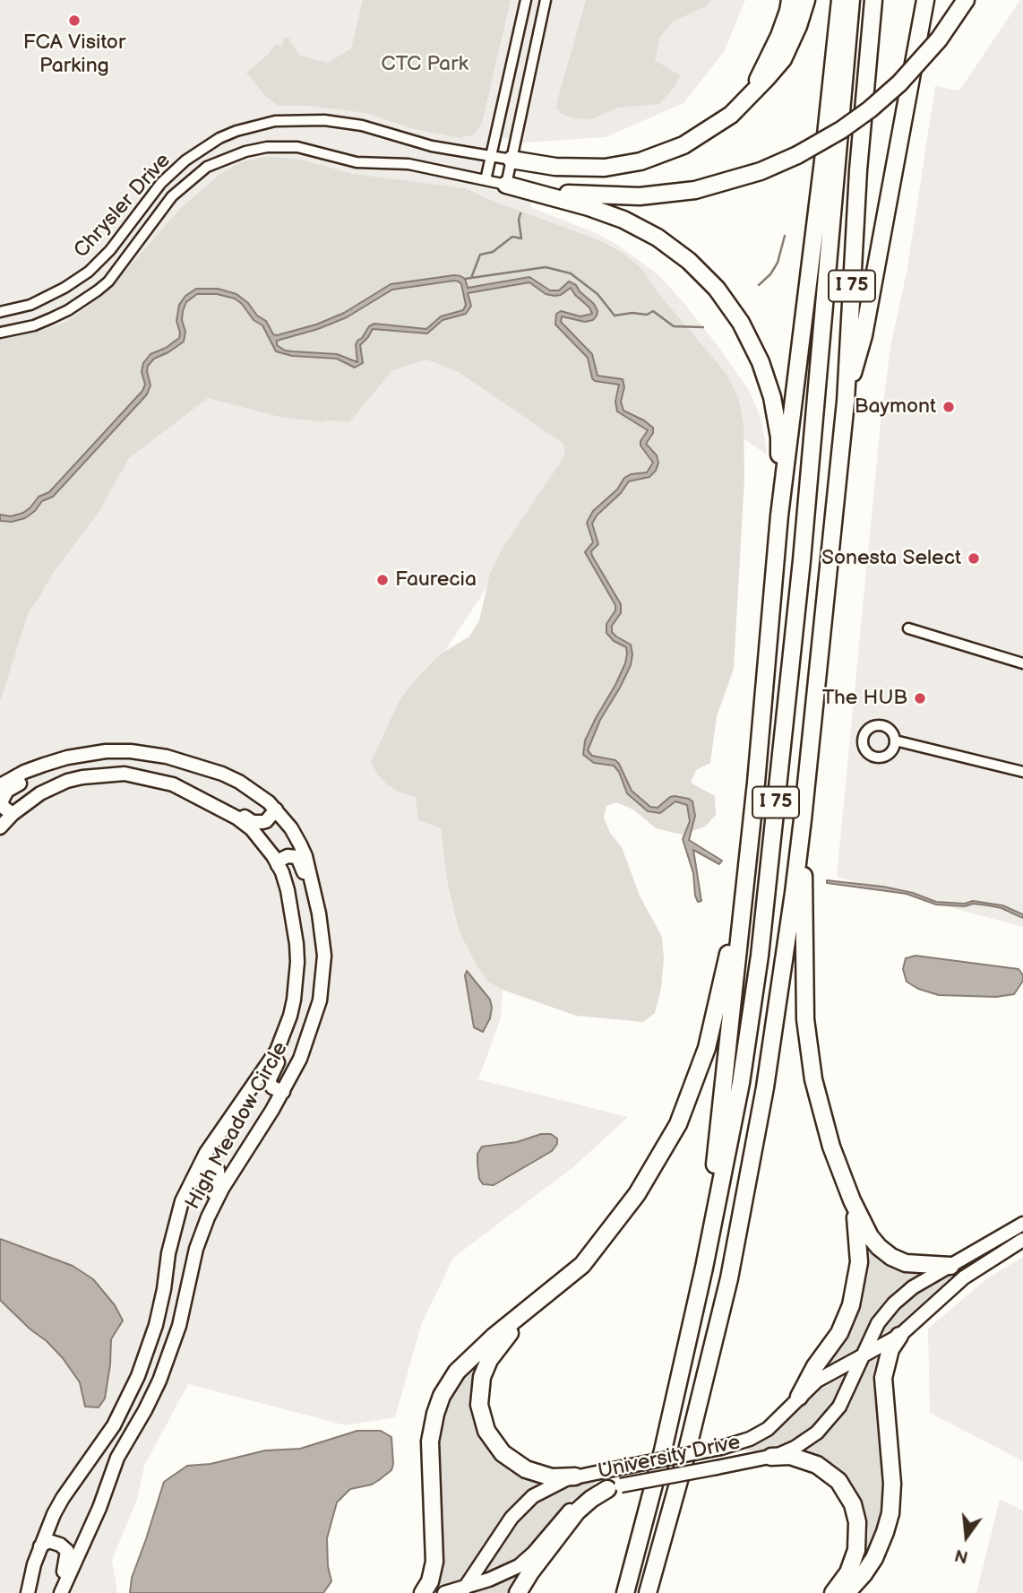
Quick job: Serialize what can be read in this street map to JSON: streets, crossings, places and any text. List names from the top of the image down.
{
  "streets": {
    "highway": ["I 75"],
    "street": ["Chrysler Drive", "High Meadow Circle", "University Drive"]
  },
  "parks": ["CTC Park"],
  "places": [
    "FCA Visitor Parking",
    "Baymont",
    "Sonesta Select",
    "Faurecia",
    "The HUB"
  ],
  "north": "bottom"
}
